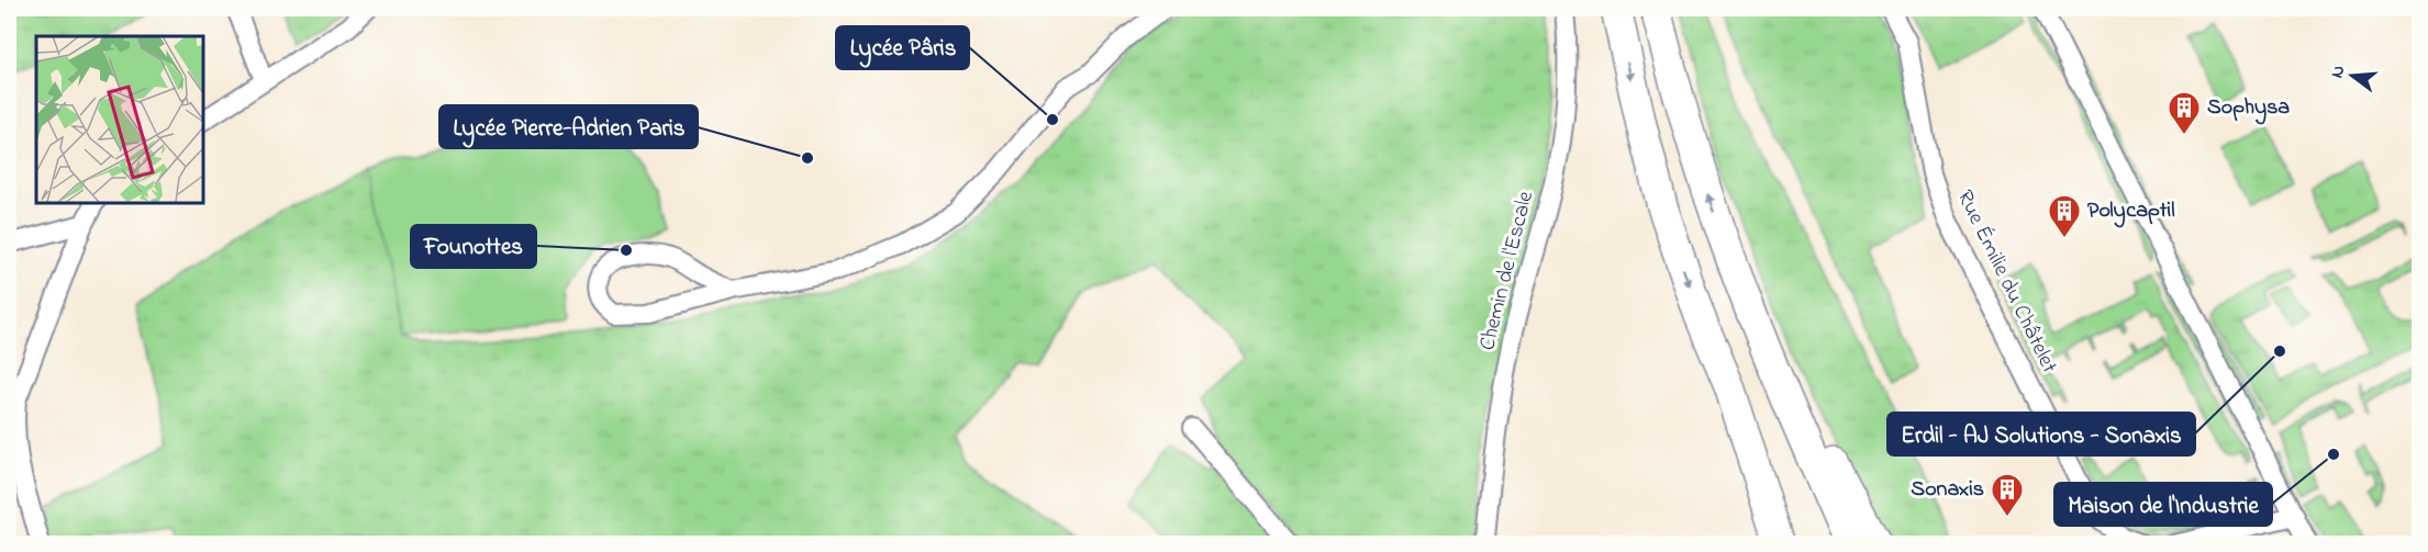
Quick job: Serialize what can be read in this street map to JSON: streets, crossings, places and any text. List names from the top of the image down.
{
  "streets": {
    "street": ["Chemin de l'Escale", "Rue Émilie du Châtelet"]
  },
  "places": {
    "other": [
      "Lycée Pâris",
      "Lycée Pierre-Adrien Paris",
      "Founottes",
      "Erdil - AJ Solutions - Sonaxis",
      "Maison de l'Industrie"
    ],
    "building": ["Sophysa", "Polycaptil", "Sonaxis"]
  },
  "north": "left"
}
